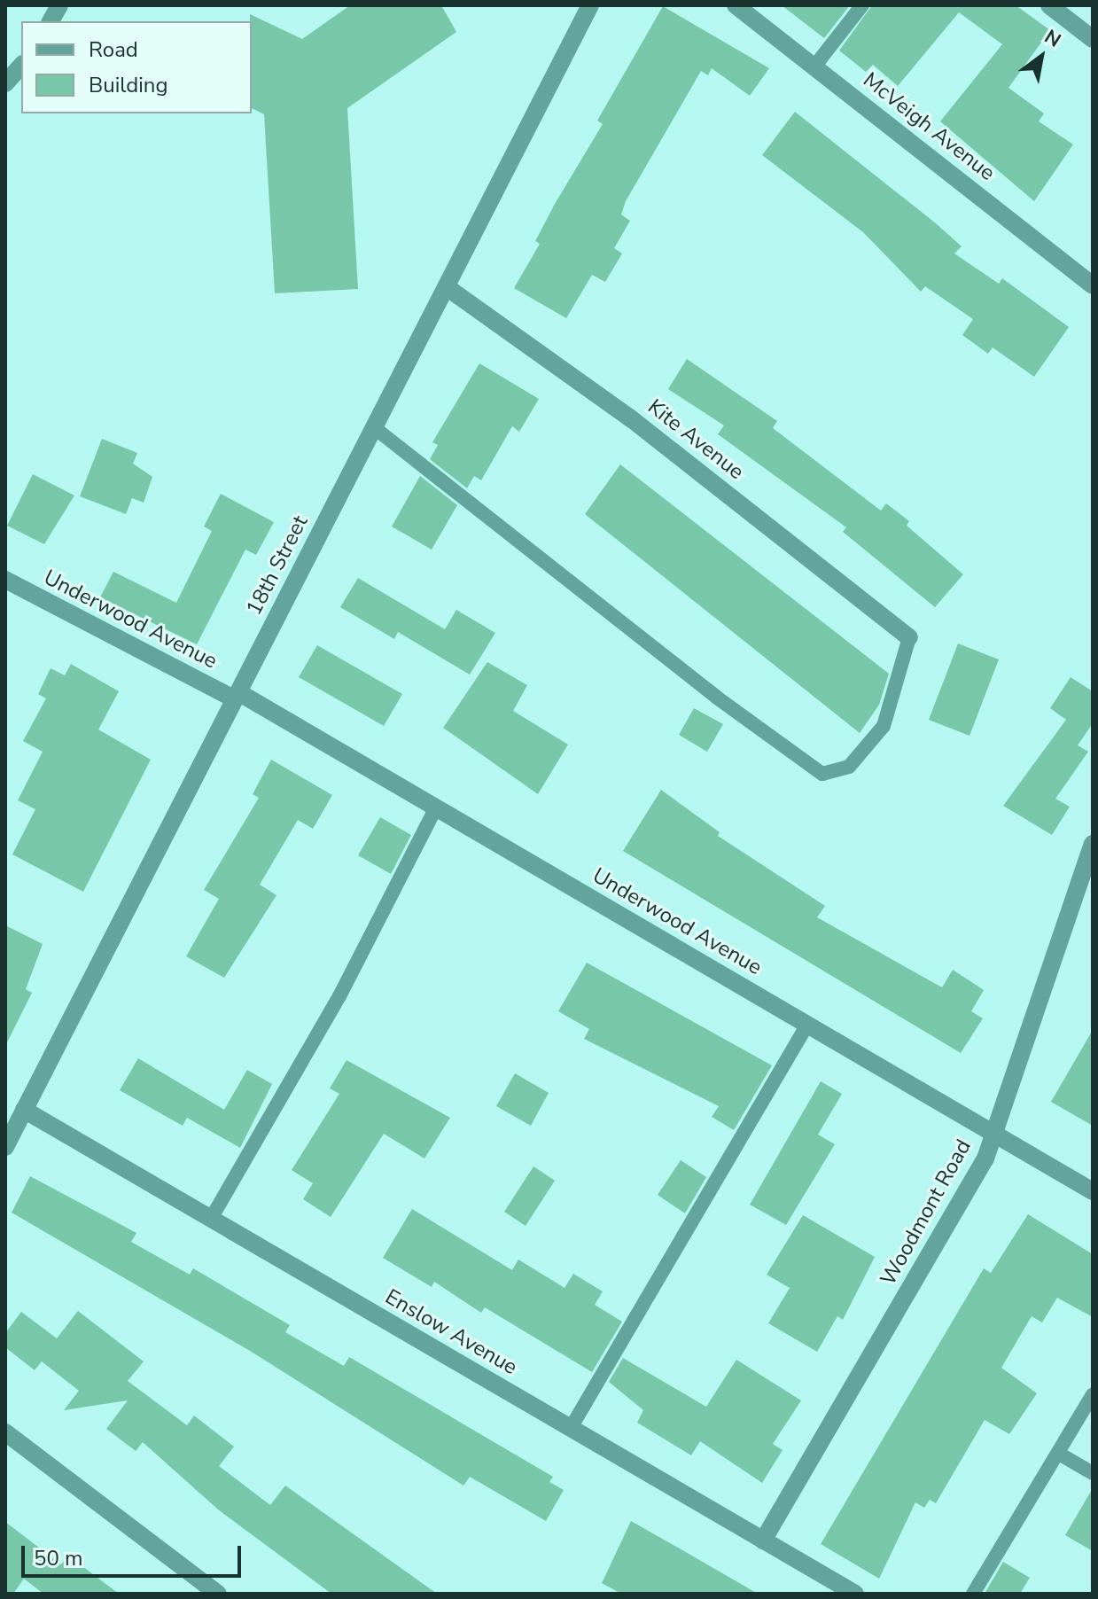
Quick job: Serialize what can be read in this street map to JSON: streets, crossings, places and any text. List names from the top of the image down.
{
  "streets": {
    "street": [
      "McVeigh Avenue",
      "Kite Avenue",
      "18th Street",
      "Underwood Avenue",
      "Woodmont Road",
      "Enslow Avenue"
    ]
  },
  "crossings": [
    ["Kite Avenue", "18th Street"],
    ["18th Street", "Underwood Avenue"],
    ["18th Street", "Enslow Avenue"],
    ["Underwood Avenue", "Woodmont Road"],
    ["Woodmont Road", "Enslow Avenue"]
  ],
  "legend": ["Road", "Building"],
  "scale_bar": "50 m",
  "north": "top right"
}
